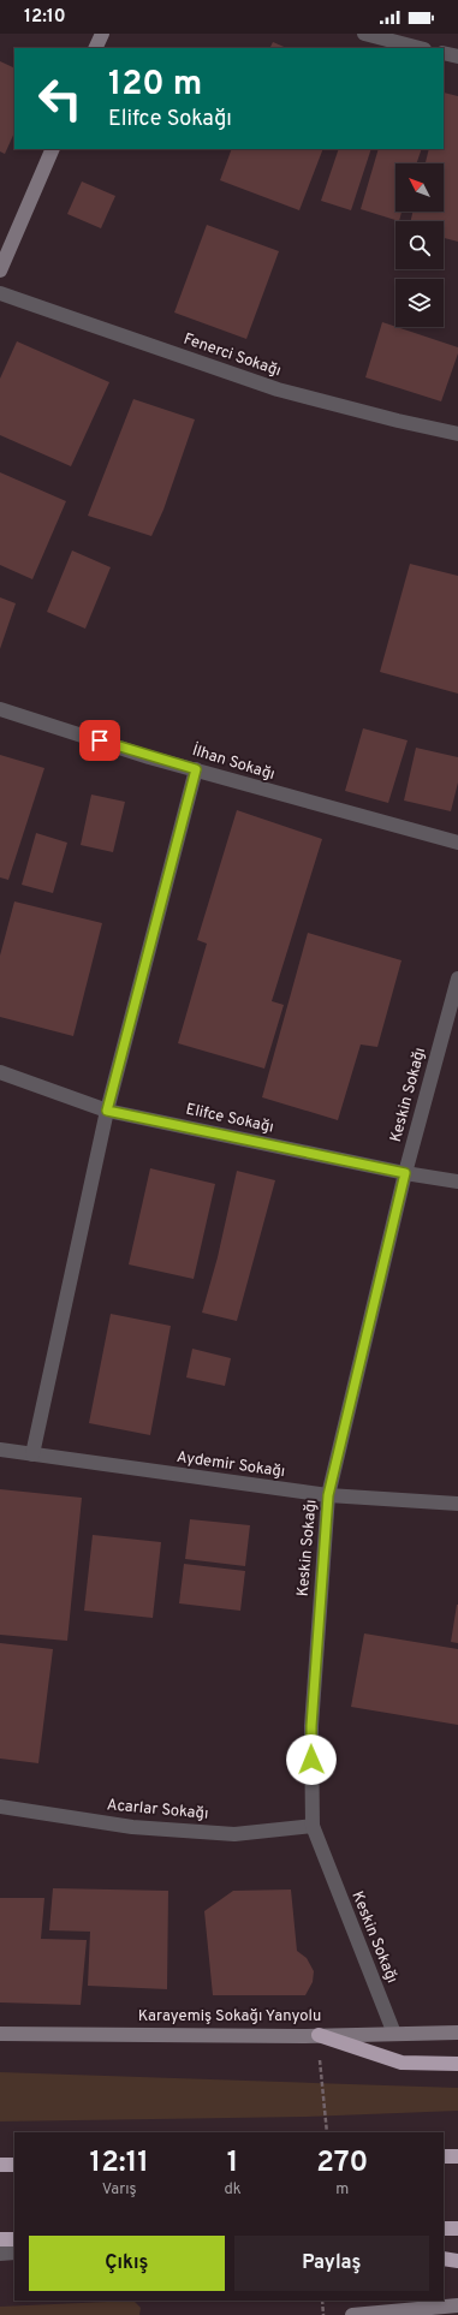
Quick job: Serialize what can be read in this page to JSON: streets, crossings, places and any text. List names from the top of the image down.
{
  "streets": {
    "main road": ["Karayemiş Sokağı Yanyolu"],
    "street": [
      "Fenerci Sokağı",
      "İlhan Sokağı",
      "Keskin Sokağı",
      "Elifce Sokağı",
      "Aydemir Sokağı",
      "Acarlar Sokağı"
    ]
  },
  "crossings": [
    ["Keskin Sokağı", "Elifce Sokağı"],
    ["Keskin Sokağı", "Aydemir Sokağı"],
    ["Keskin Sokağı", "Acarlar Sokağı"],
    ["Keskin Sokağı", "Karayemiş Sokağı Yanyolu"]
  ],
  "north": "top left",
  "page": {
    "status": "12:10",
    "turn": ["120 m", "Elifce Sokağı"],
    "eta": [
      "12:11",
      "Varış",
      "1",
      "dk",
      "270",
      "m"
    ],
    "buttons": ["Çıkış", "Paylaş"]
  }
}
